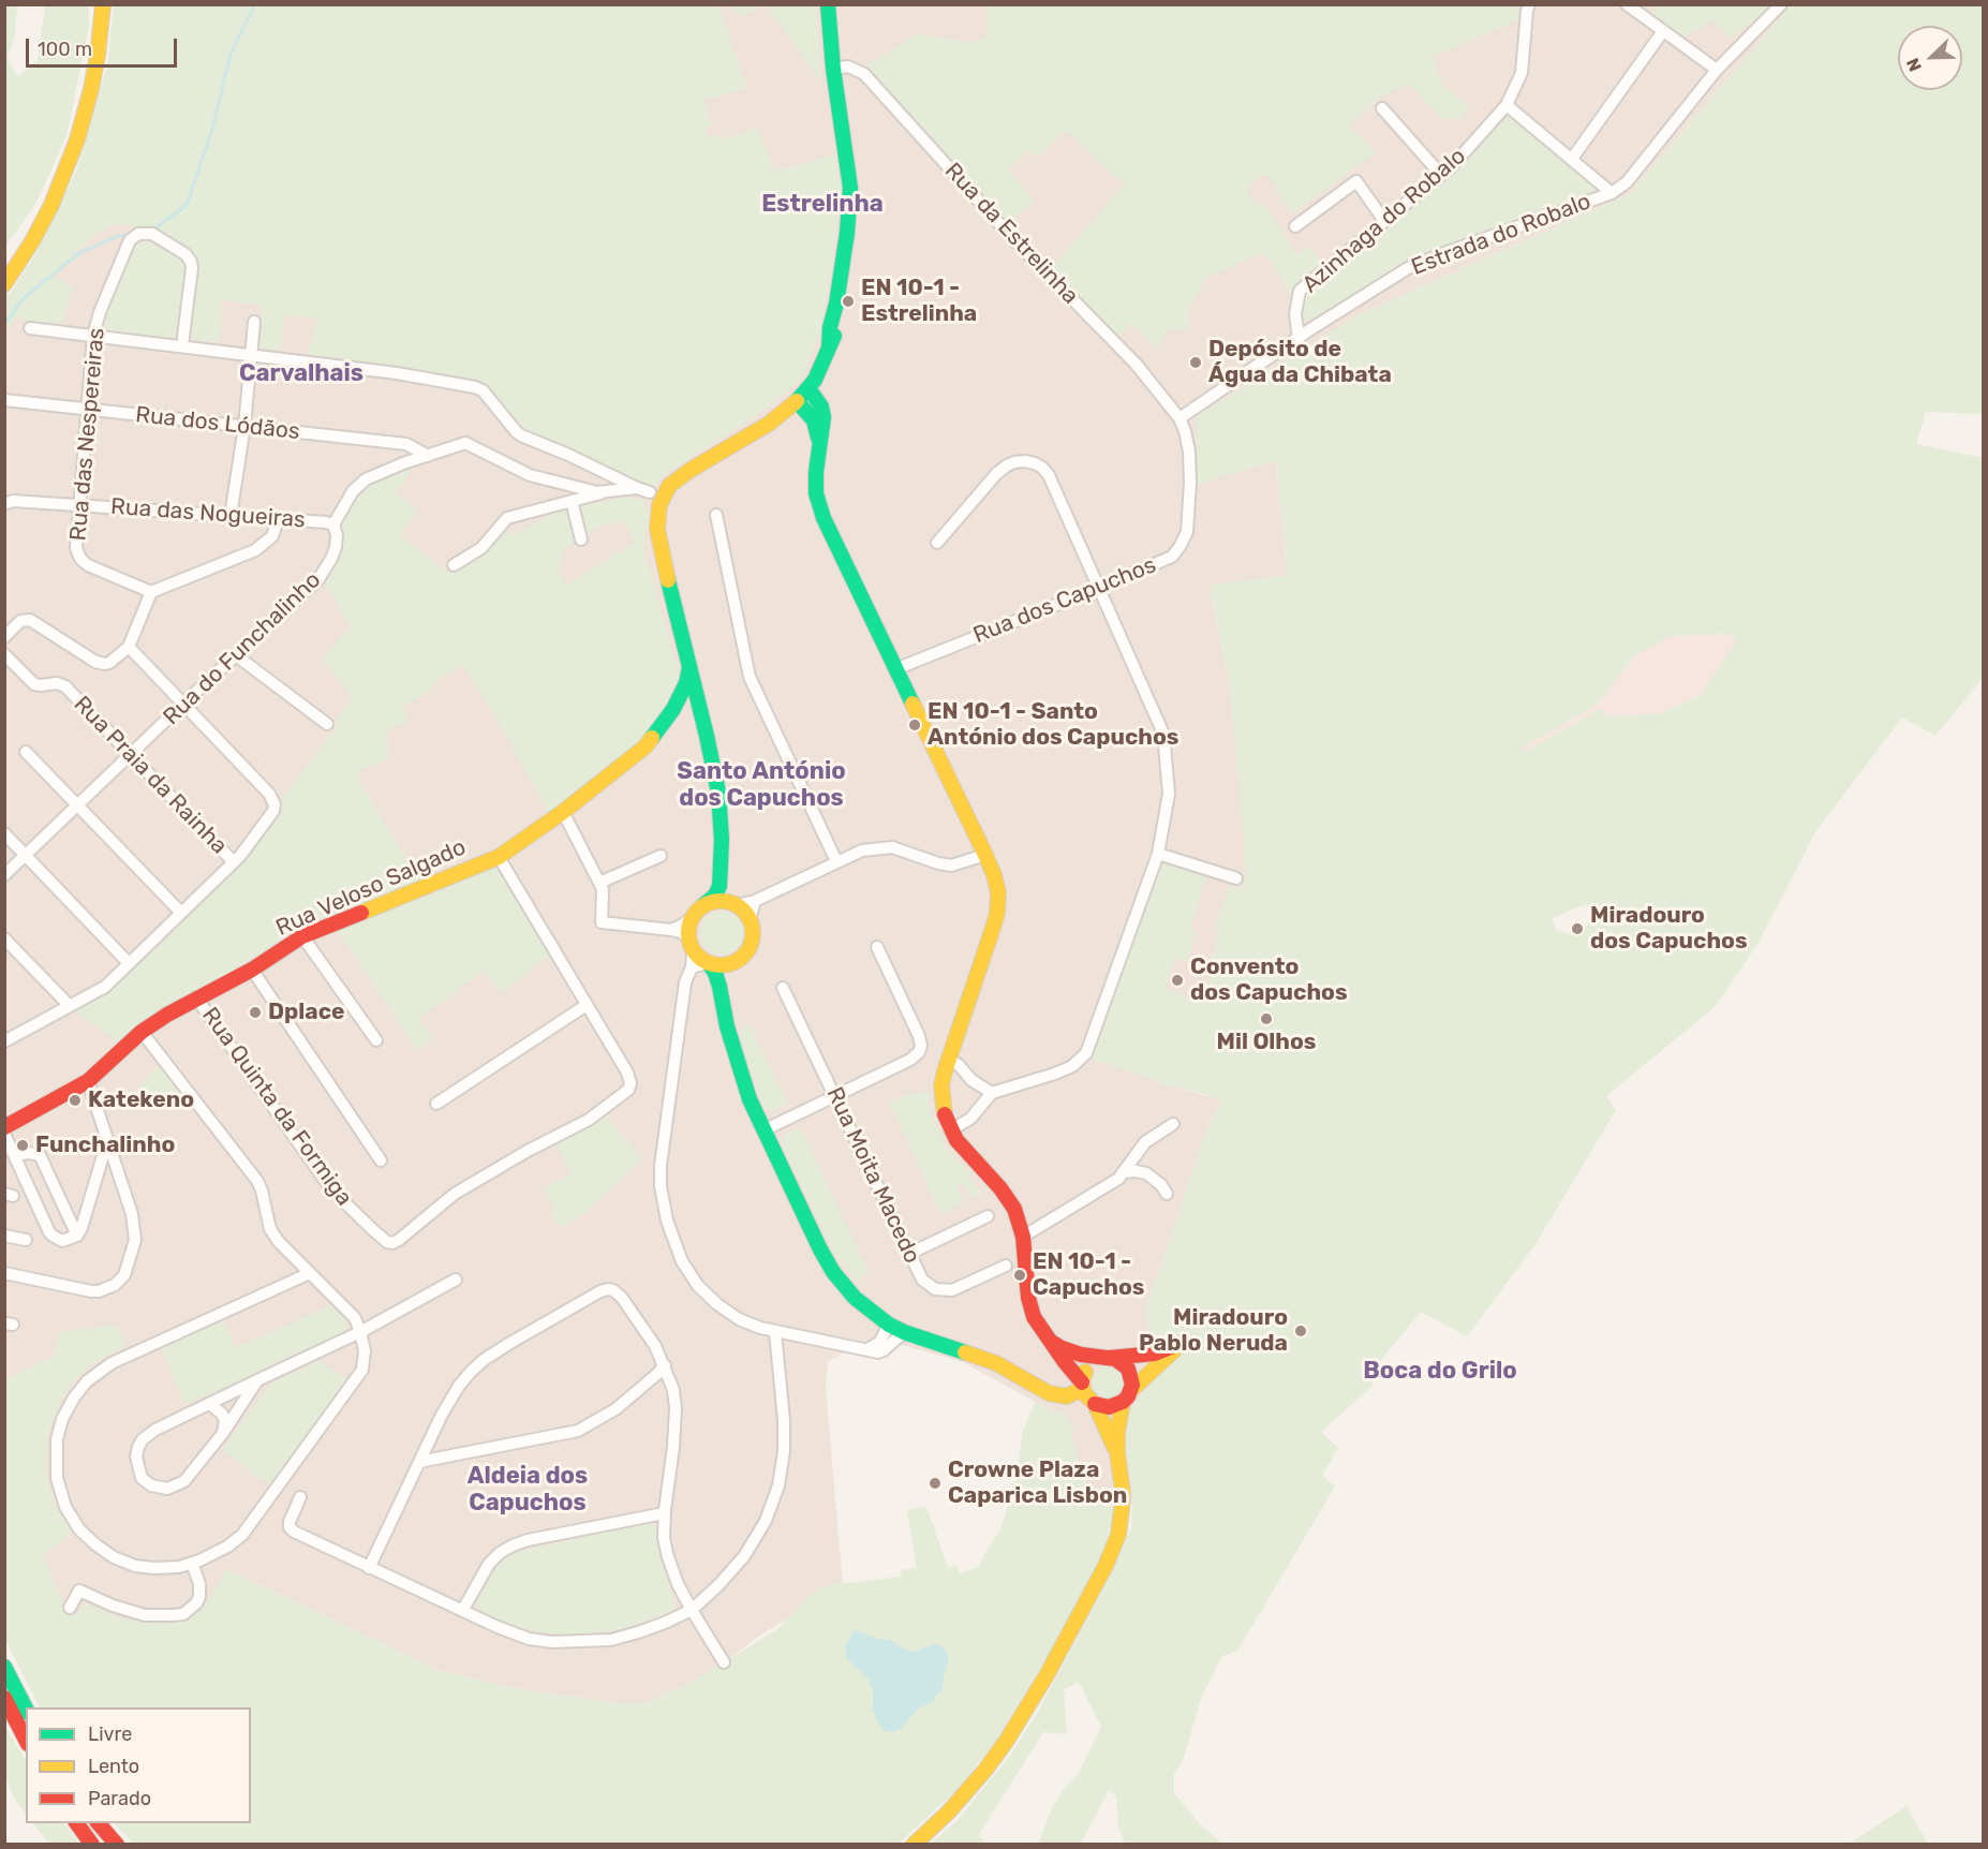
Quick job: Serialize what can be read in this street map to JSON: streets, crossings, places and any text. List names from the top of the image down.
{
  "streets": {
    "main road": ["Rua Veloso Salgado"],
    "street": [
      "Azinhaga do Robalo",
      "Rua da Estrelinha",
      "Estrada do Robalo",
      "Rua dos Lódãos",
      "Rua das Nespereiras",
      "Rua das Nogueiras",
      "Rua dos Capuchos",
      "Rua do Funchalinho",
      "Rua Praia da Rainha",
      "Rua Quinta da Formiga",
      "Rua Moita Macedo"
    ]
  },
  "crossings": [
    ["Azinhaga do Robalo", "Estrada do Robalo"],
    ["Rua da Estrelinha", "Estrada do Robalo"],
    ["Rua da Estrelinha", "Rua dos Capuchos"],
    ["Estrada do Robalo", "Rua dos Capuchos"],
    ["Rua dos Lódãos", "Rua das Nespereiras"],
    ["Rua dos Lódãos", "Rua do Funchalinho"],
    ["Rua das Nespereiras", "Rua das Nogueiras"],
    ["Rua das Nogueiras", "Rua do Funchalinho"],
    ["Rua do Funchalinho", "Rua Praia da Rainha"],
    ["Rua Veloso Salgado", "Rua Quinta da Formiga"]
  ],
  "districts": [
    "Estrelinha",
    "Carvalhais",
    "Santo António dos Capuchos",
    "Boca do Grilo",
    "Aldeia dos Capuchos"
  ],
  "places": [
    "EN 10-1 - Estrelinha",
    "Depósito de Água da Chibata",
    "EN 10-1 - Santo António dos Capuchos",
    "Miradouro dos Capuchos",
    "Convento dos Capuchos",
    "Dplace",
    "Mil Olhos",
    "Katekeno",
    "Funchalinho",
    "EN 10-1 - Capuchos",
    "Miradouro Pablo Neruda",
    "Crowne Plaza Caparica Lisbon"
  ],
  "legend": ["Livre", "Lento", "Parado"],
  "scale_bar": "100 m",
  "north": "bottom left"
}
